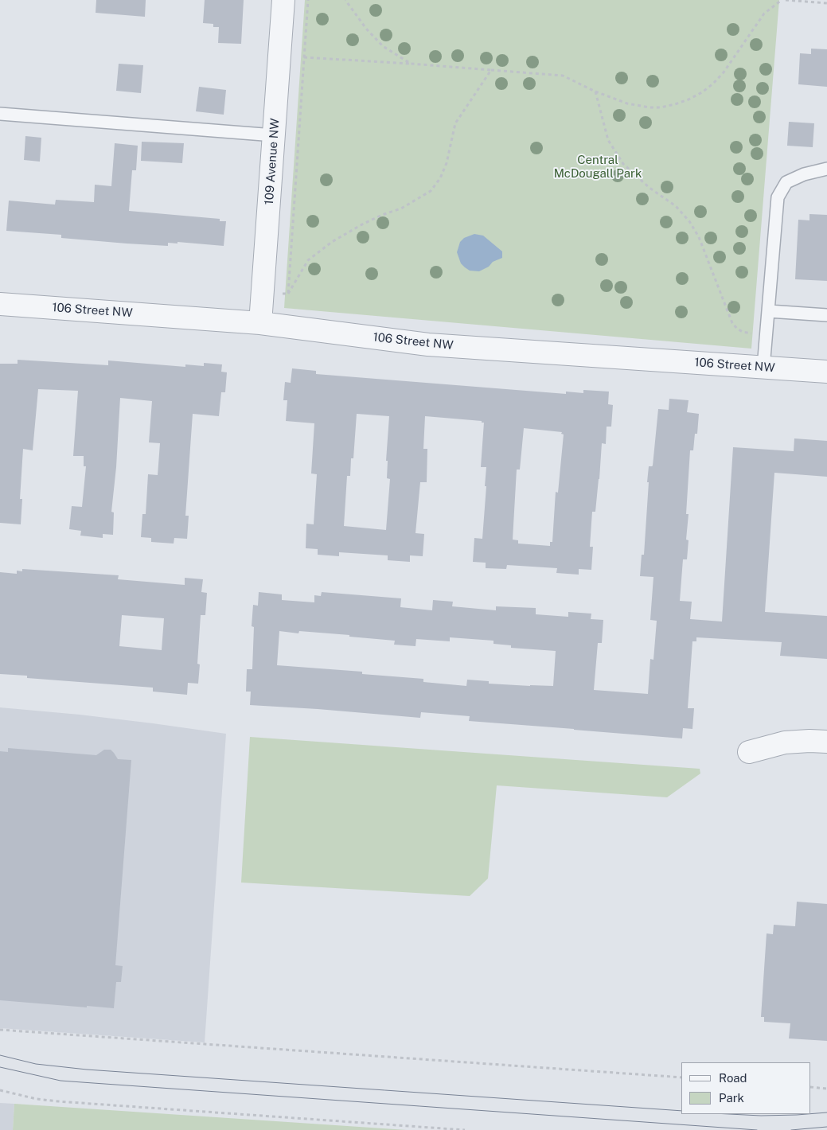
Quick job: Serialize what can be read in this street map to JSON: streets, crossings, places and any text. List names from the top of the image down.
{
  "streets": {
    "street": ["109 Avenue NW", "106 Street NW"]
  },
  "crossings": [
    ["109 Avenue NW", "106 Street NW"]
  ],
  "parks": ["Central McDougall Park"],
  "legend": ["Road", "Park"]
}
